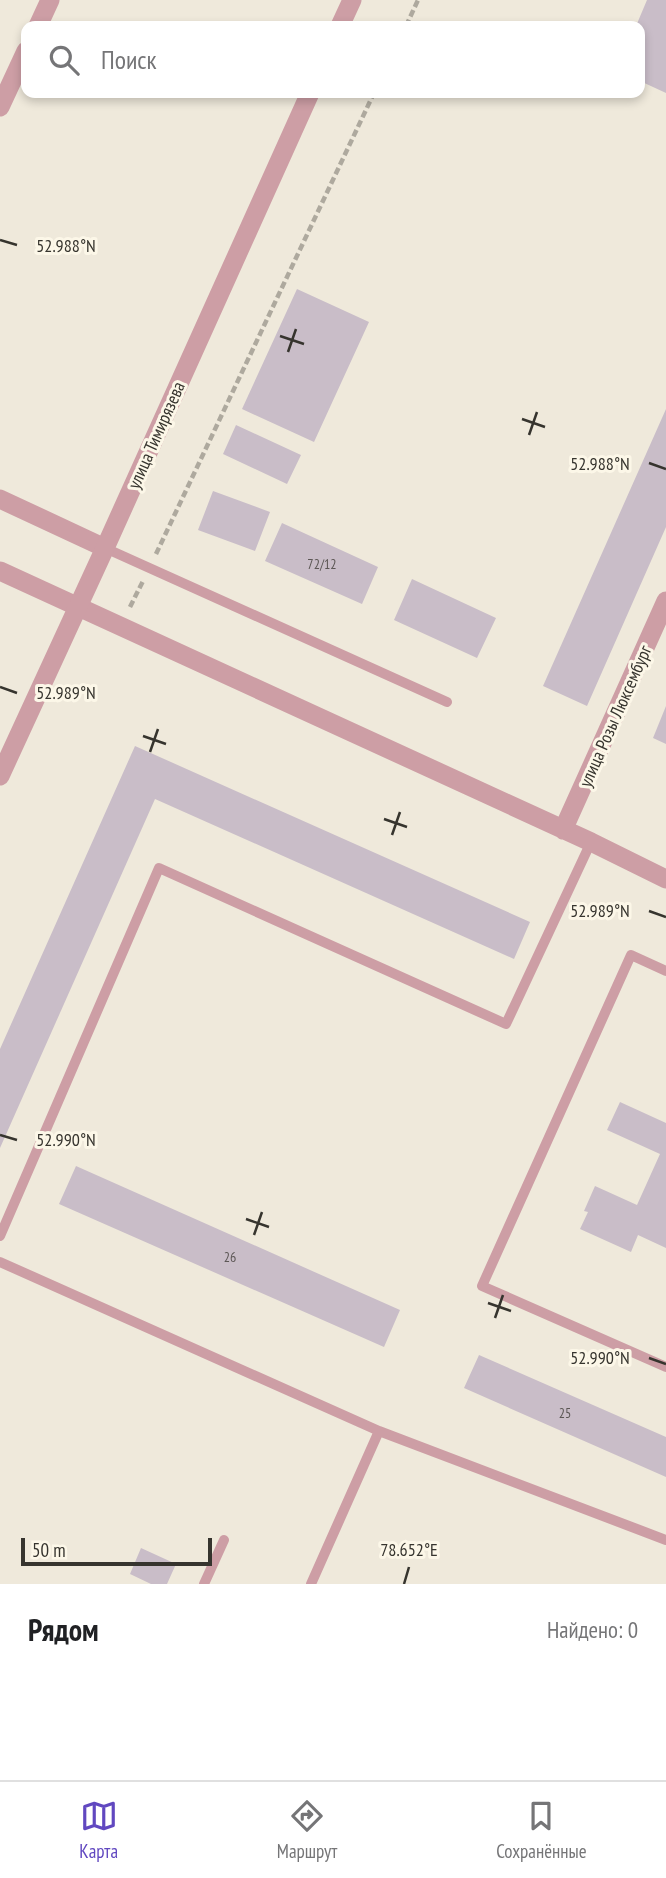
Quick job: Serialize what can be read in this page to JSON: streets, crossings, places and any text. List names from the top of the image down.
{
  "streets": {
    "street": ["улица Тимирязева", "улица Розы Люксембург"]
  },
  "house_numbers": ["72/12", "26", "25"],
  "scale_bar": "50 m",
  "page": {
    "search": "Поиск",
    "scale": "50 m",
    "heading": ["Рядом", "Найдено: 0"],
    "nav": ["Карта", "Маршрут", "Сохранённые"]
  },
  "coordinates": [
    "52.988°N",
    "52.989°N",
    "52.990°N",
    "78.652°E"
  ]
}
